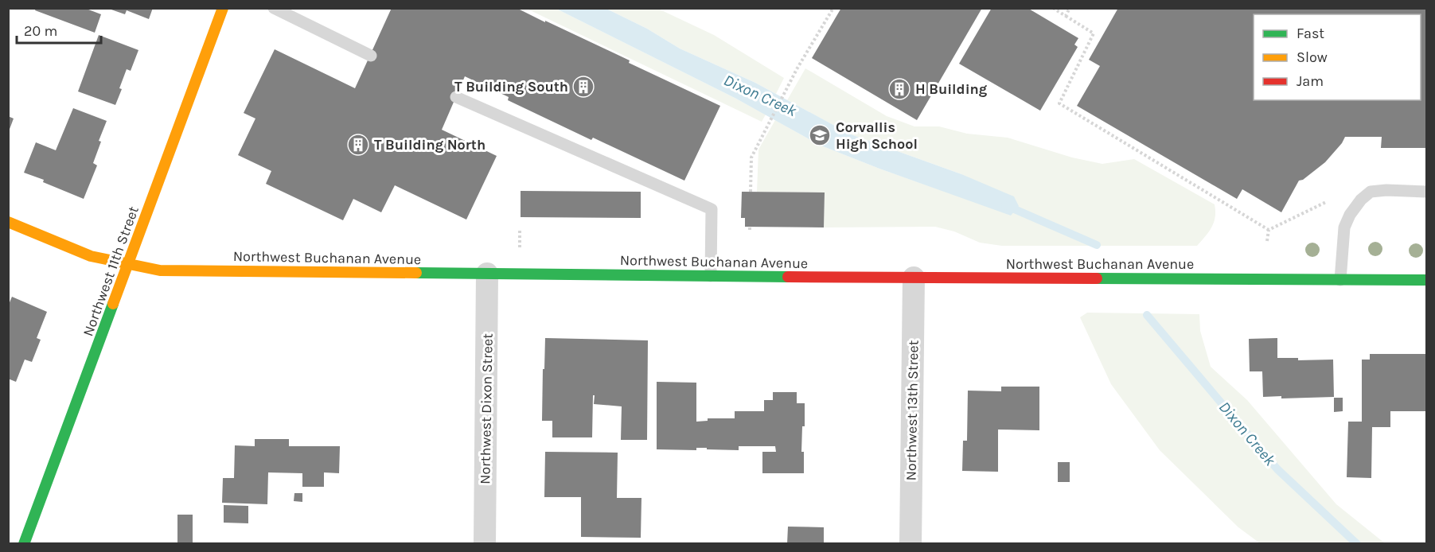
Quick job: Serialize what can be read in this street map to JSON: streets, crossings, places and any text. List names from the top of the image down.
{
  "streets": {
    "street": [
      "Northwest Buchanan Avenue",
      "Northwest 11th Street",
      "Northwest Dixon Street",
      "Northwest 13th Street"
    ]
  },
  "crossings": [
    ["Northwest Buchanan Avenue", "Northwest 11th Street"],
    ["Northwest Buchanan Avenue", "Northwest Dixon Street"],
    ["Northwest Buchanan Avenue", "Northwest 13th Street"]
  ],
  "water": ["Dixon Creek"],
  "places": {
    "building": ["T Building South", "H Building", "T Building North"],
    "school or university": ["Corvallis High School"]
  },
  "legend": ["Fast", "Slow", "Jam"],
  "scale_bar": "20 m"
}
